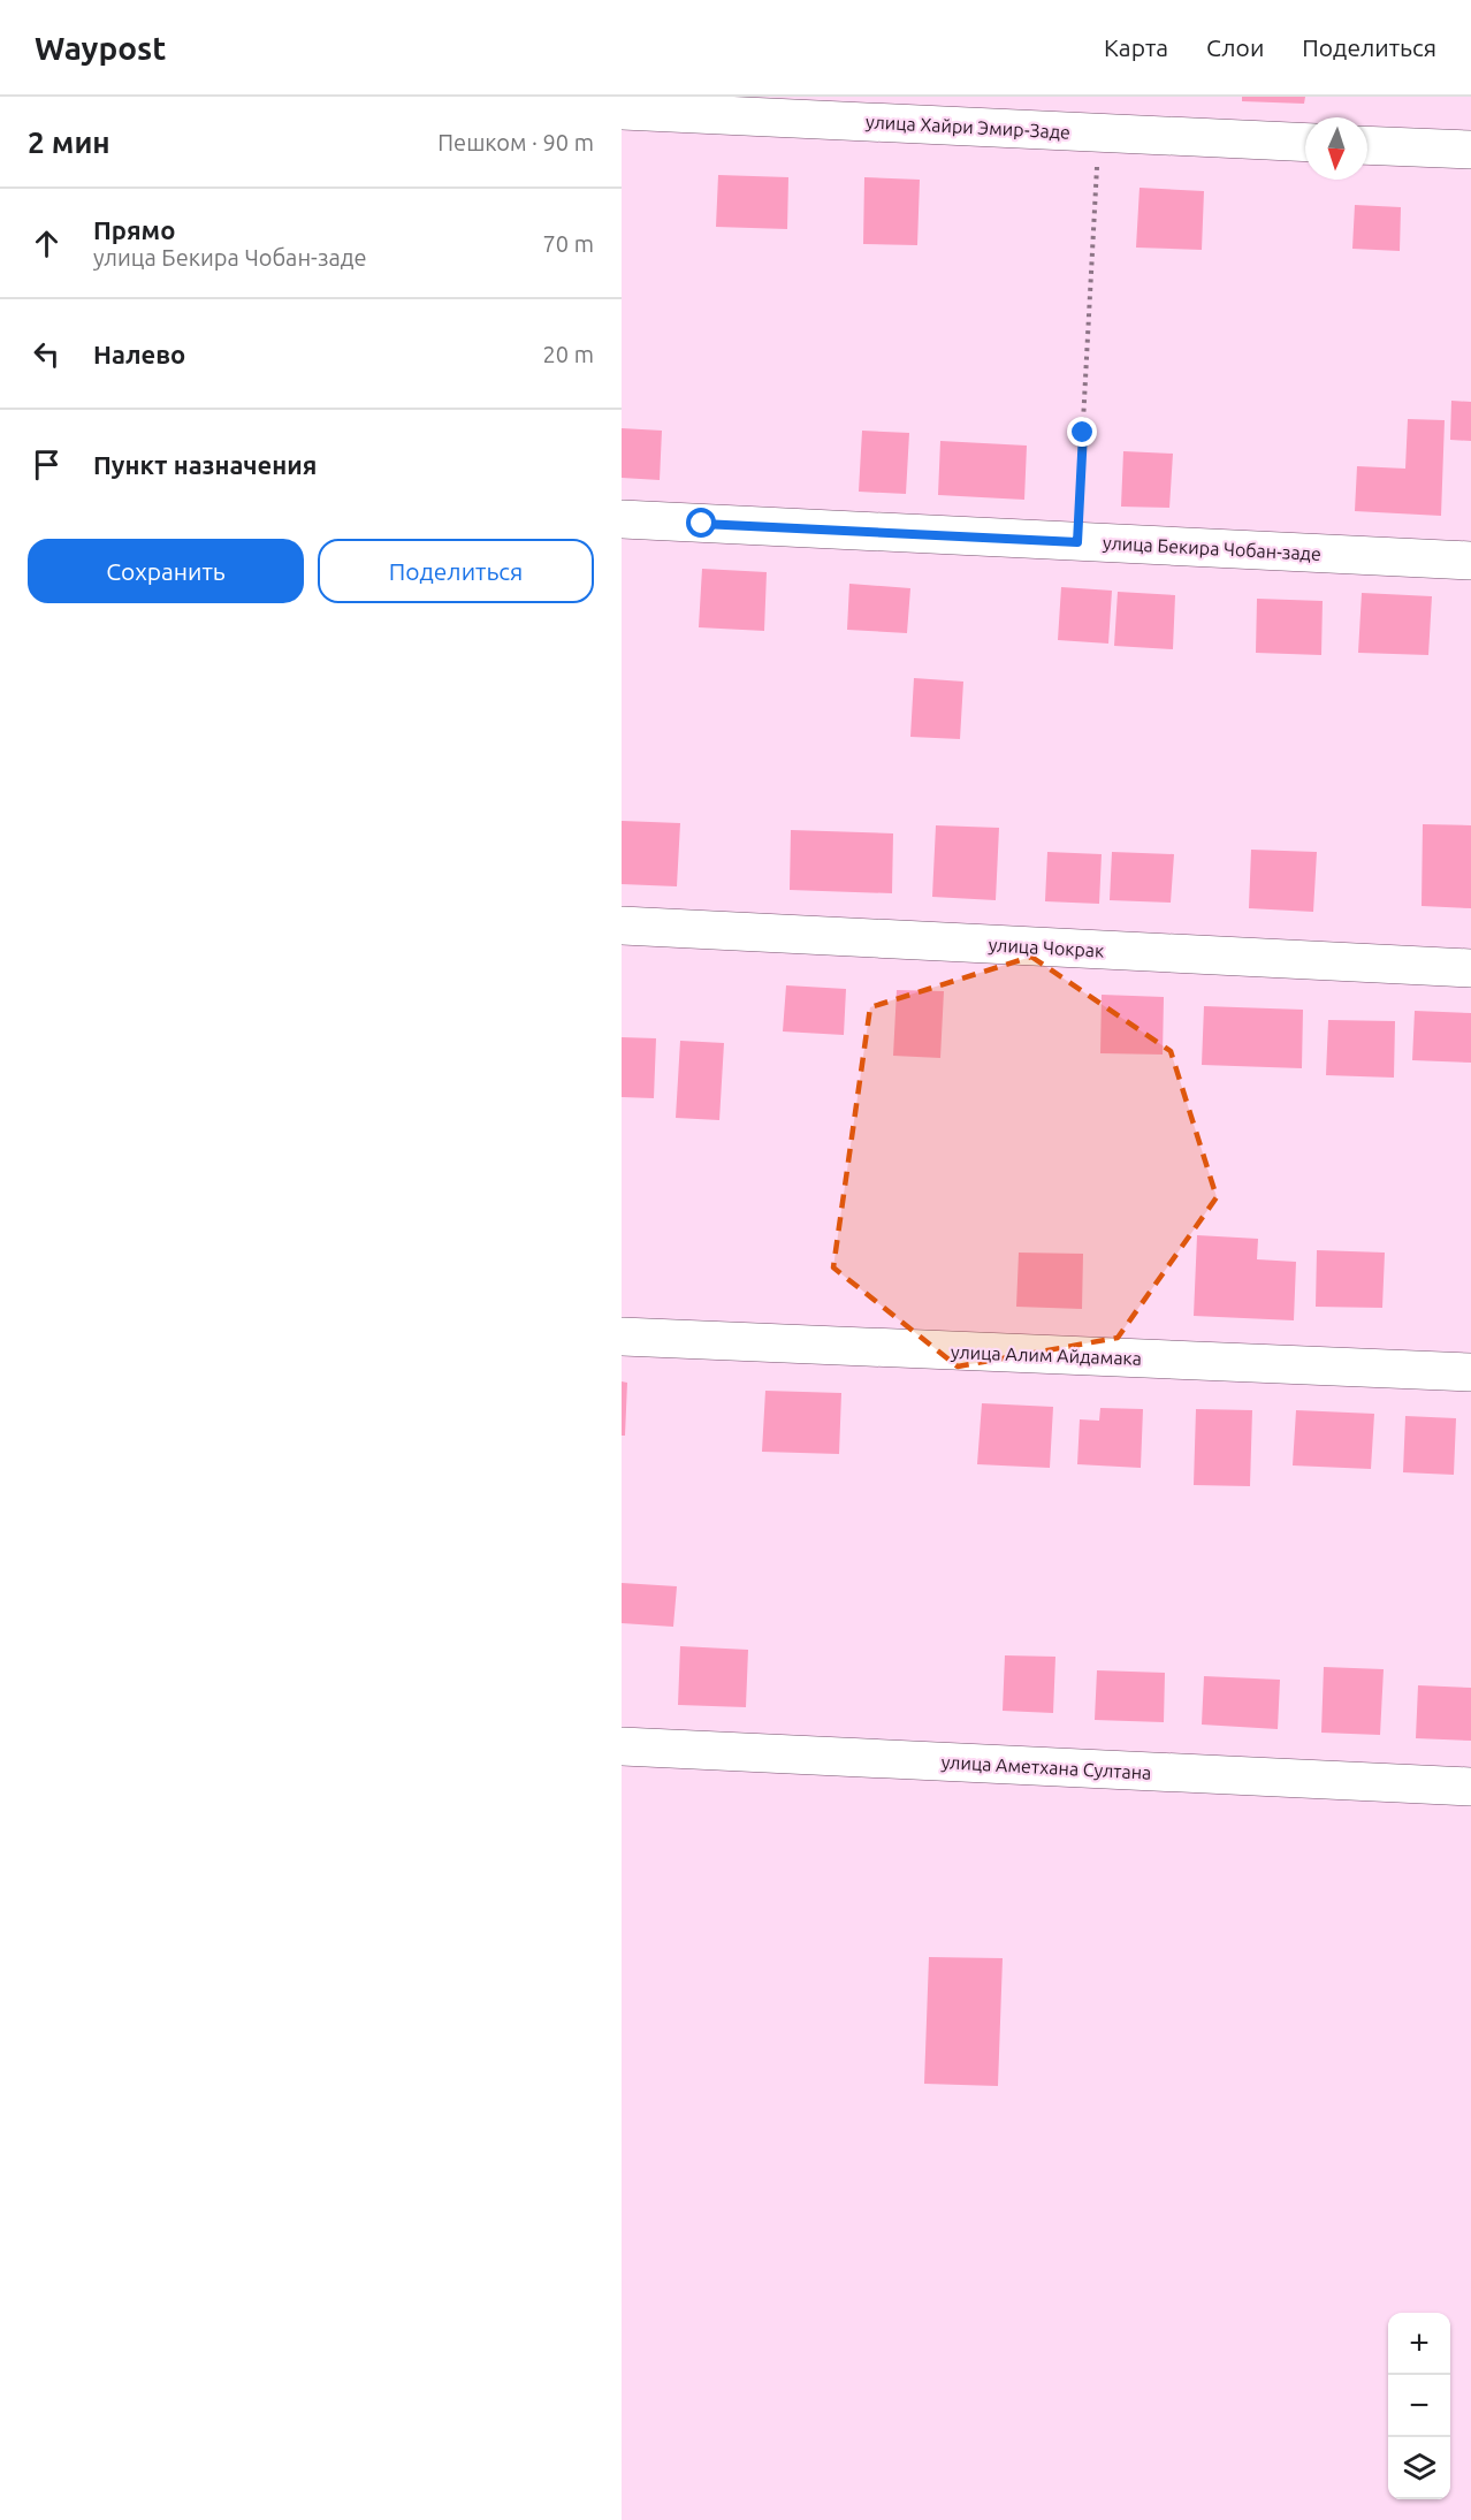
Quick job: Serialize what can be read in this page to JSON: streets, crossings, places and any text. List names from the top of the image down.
{
  "streets": {
    "street": [
      "улица Хайри Эмир-Заде",
      "улица Бекира Чобан-заде",
      "улица Чокрак",
      "улица Алим Айдамака",
      "улица Аметхана Султана"
    ]
  },
  "north": "bottom",
  "page": {
    "header": "Waypost",
    "nav": ["Карта", "Слои", "Поделиться"],
    "heading": ["2 мин", "Пешком · 90 m"],
    "list": [
      ["Прямо", "улица Бекира Чобан-заде", "70 m"],
      ["Налево", "20 m"],
      "Пункт назначения"
    ],
    "buttons": ["Сохранить", "Поделиться"],
    "map_buttons": ["+", "−"]
  }
}
